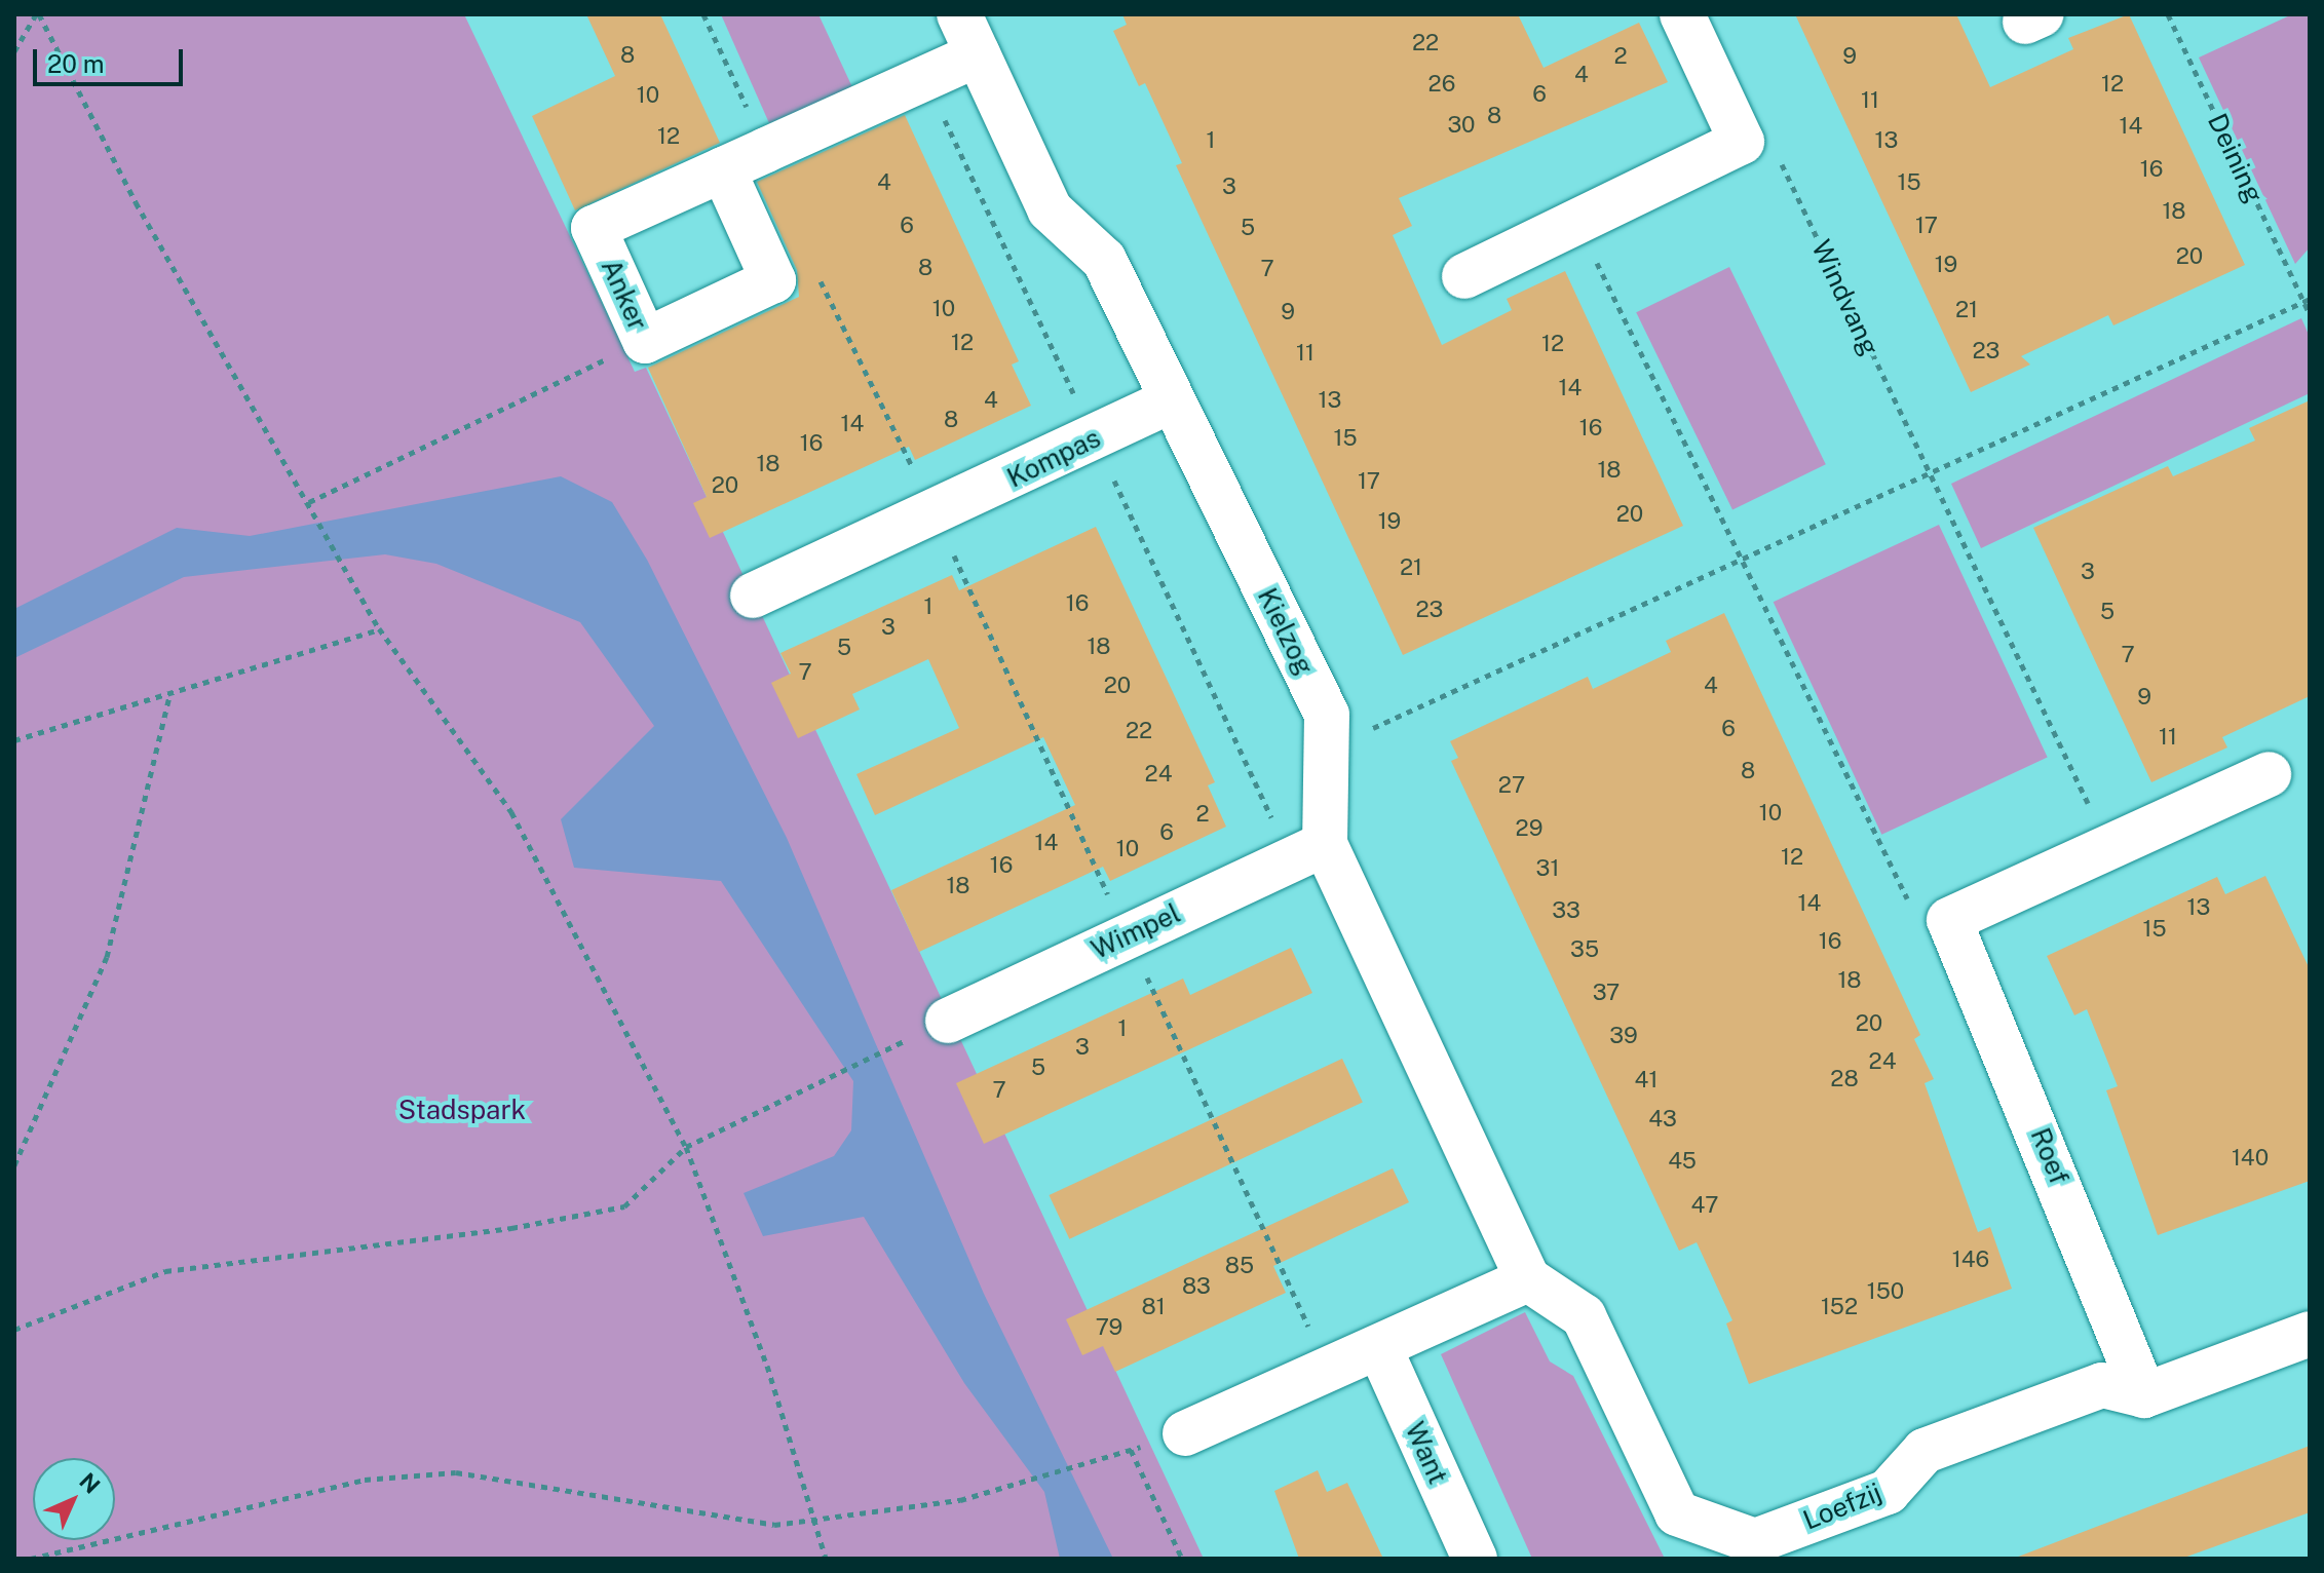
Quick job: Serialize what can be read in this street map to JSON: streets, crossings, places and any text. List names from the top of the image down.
{
  "streets": {
    "street": [
      "Anker",
      "Kompas",
      "Kielzog",
      "Wimpel",
      "Roef",
      "Want",
      "Loefzij"
    ],
    "path": ["Deining", "Windvang"]
  },
  "crossings": [
    ["Anker", "Kielzog"],
    ["Kompas", "Kielzog"],
    ["Kielzog", "Wimpel"],
    ["Kielzog", "Loefzij"],
    ["Roef", "Loefzij"]
  ],
  "parks": ["Stadspark"],
  "house_numbers": [
    "22",
    "8",
    "2",
    "9",
    "4",
    "26",
    "12",
    "6",
    "10",
    "11",
    "8",
    "30",
    "14",
    "12",
    "1",
    "13",
    "16",
    "4",
    "15",
    "3",
    "18",
    "6",
    "17",
    "5",
    "20",
    "19",
    "8",
    "7",
    "10",
    "21",
    "9",
    "12",
    "12",
    "23",
    "11",
    "14",
    "4",
    "13",
    "8",
    "14",
    "16",
    "15",
    "16",
    "18",
    "18",
    "17",
    "20",
    "20",
    "19",
    "21",
    "3",
    "16",
    "1",
    "23",
    "5",
    "3",
    "18",
    "5",
    "7",
    "7",
    "20",
    "4",
    "9",
    "6",
    "22",
    "11",
    "8",
    "24",
    "27",
    "10",
    "2",
    "29",
    "6",
    "14",
    "10",
    "12",
    "16",
    "31",
    "18",
    "14",
    "13",
    "33",
    "15",
    "16",
    "35",
    "18",
    "37",
    "20",
    "1",
    "39",
    "3",
    "24",
    "5",
    "28",
    "41",
    "7",
    "43",
    "140",
    "45",
    "47",
    "146",
    "85",
    "83",
    "150",
    "81",
    "152",
    "79"
  ],
  "scale_bar": "20 m",
  "north": "top right"
}
